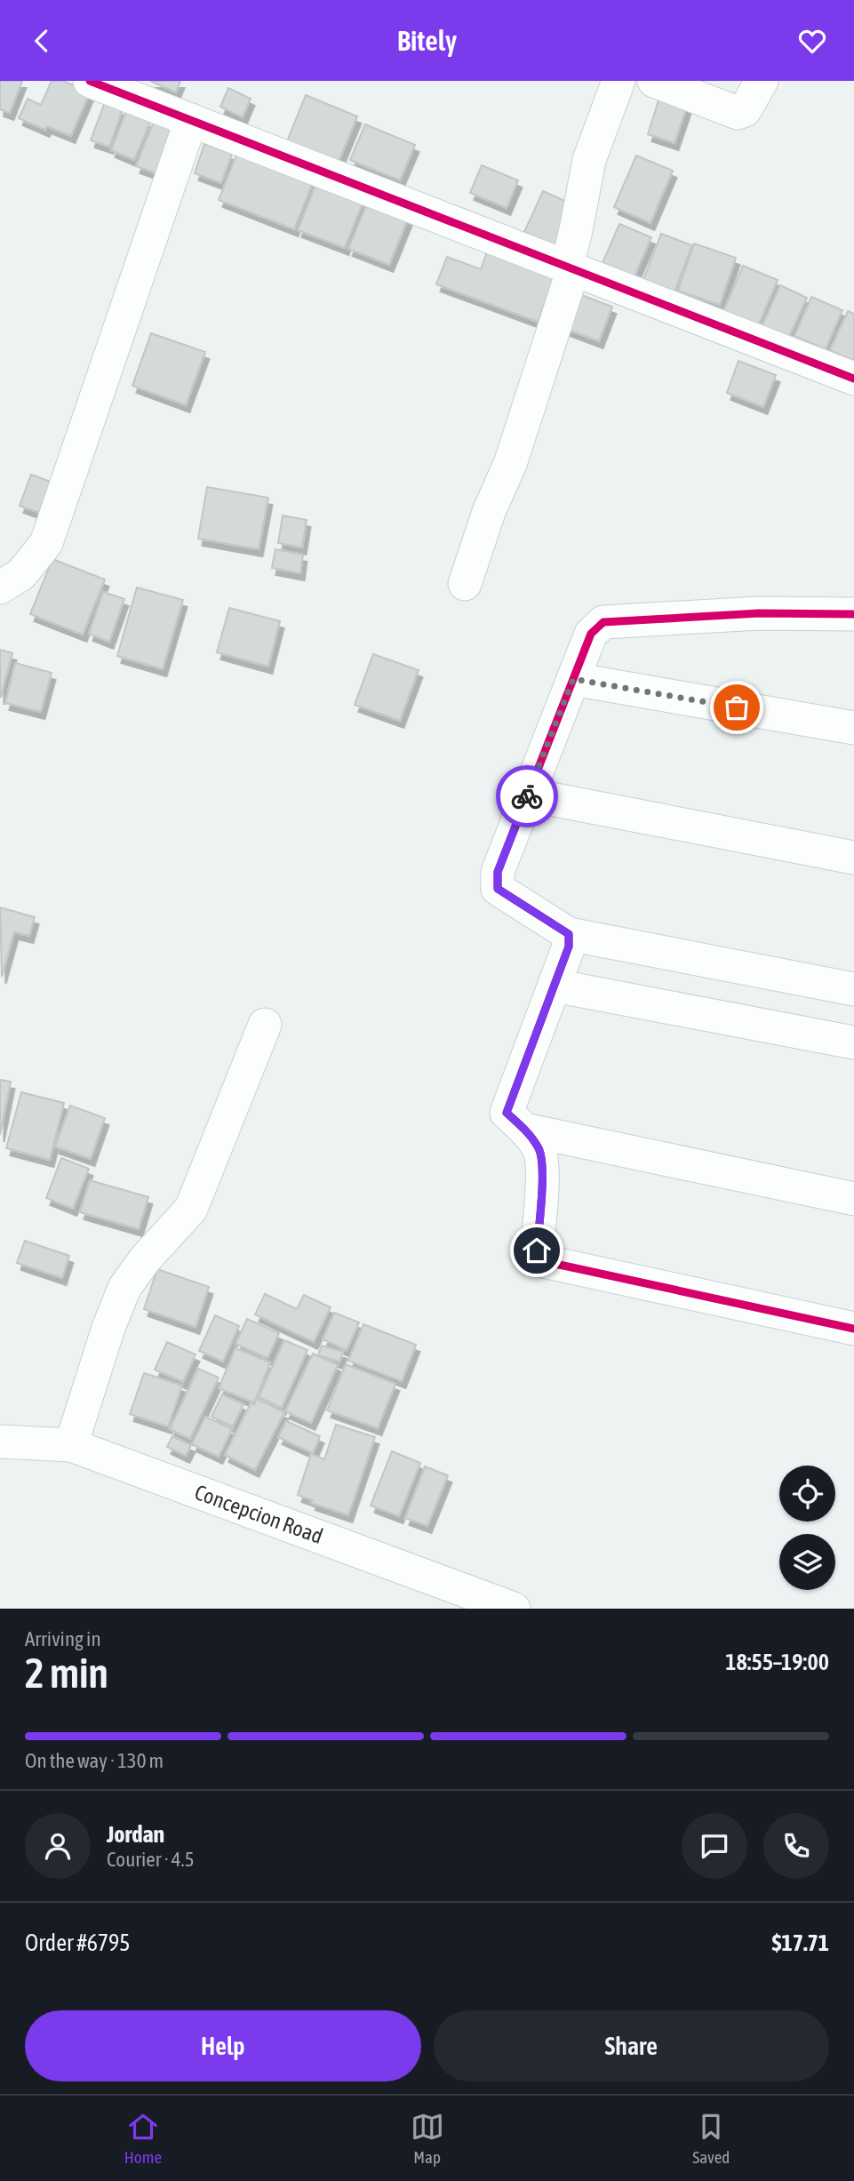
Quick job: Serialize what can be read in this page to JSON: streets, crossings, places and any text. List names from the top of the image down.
{
  "streets": {
    "street": ["Concepcion Road"]
  },
  "page": {
    "header": "Bitely",
    "heading": ["2 min", "Arriving in", "18:55–19:00"],
    "panel": [
      "Jordan",
      "Courier · 4.5",
      "Order #6795",
      "$17.71"
    ],
    "bar": "On the way · 130 m",
    "buttons": ["Help", "Share"],
    "tabs": ["Home", "Map", "Saved"]
  }
}
